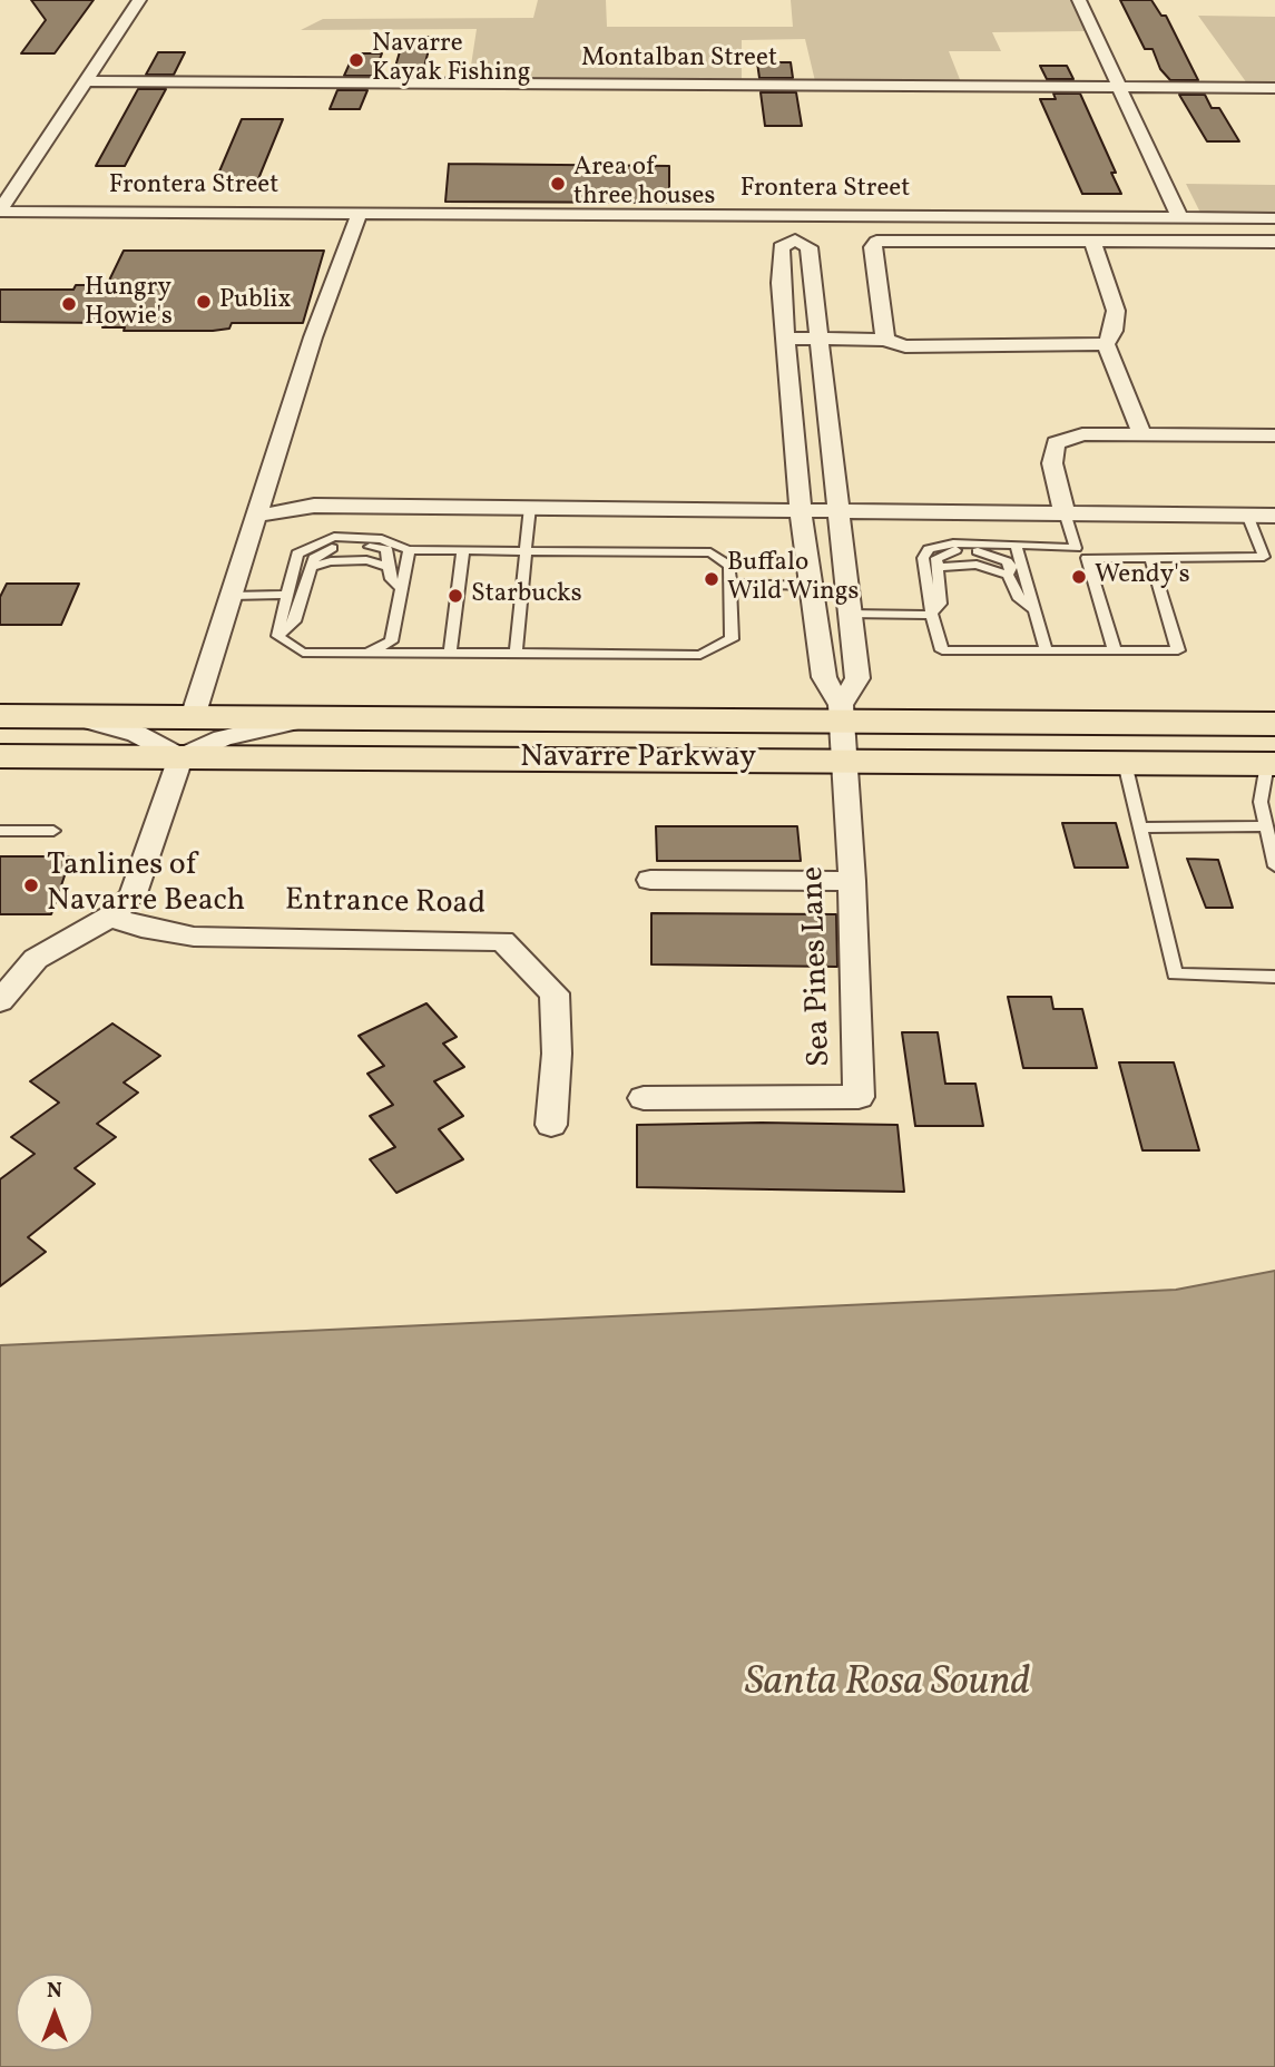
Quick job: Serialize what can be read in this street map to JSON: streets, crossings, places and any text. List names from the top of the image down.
{
  "streets": {
    "highway": ["Navarre Parkway"],
    "street": [
      "Montalban Street",
      "Frontera Street",
      "Entrance Road",
      "Sea Pines Lane"
    ]
  },
  "crossings": [
    ["Navarre Parkway", "Sea Pines Lane"]
  ],
  "water": ["Santa Rosa Sound"],
  "places": [
    "Navarre Kayak Fishing",
    "Area of three houses",
    "Publix",
    "Hungry Howie's",
    "Wendy's",
    "Buffalo Wild Wings",
    "Starbucks",
    "Tanlines of Navarre Beach"
  ],
  "north": "top"
}
